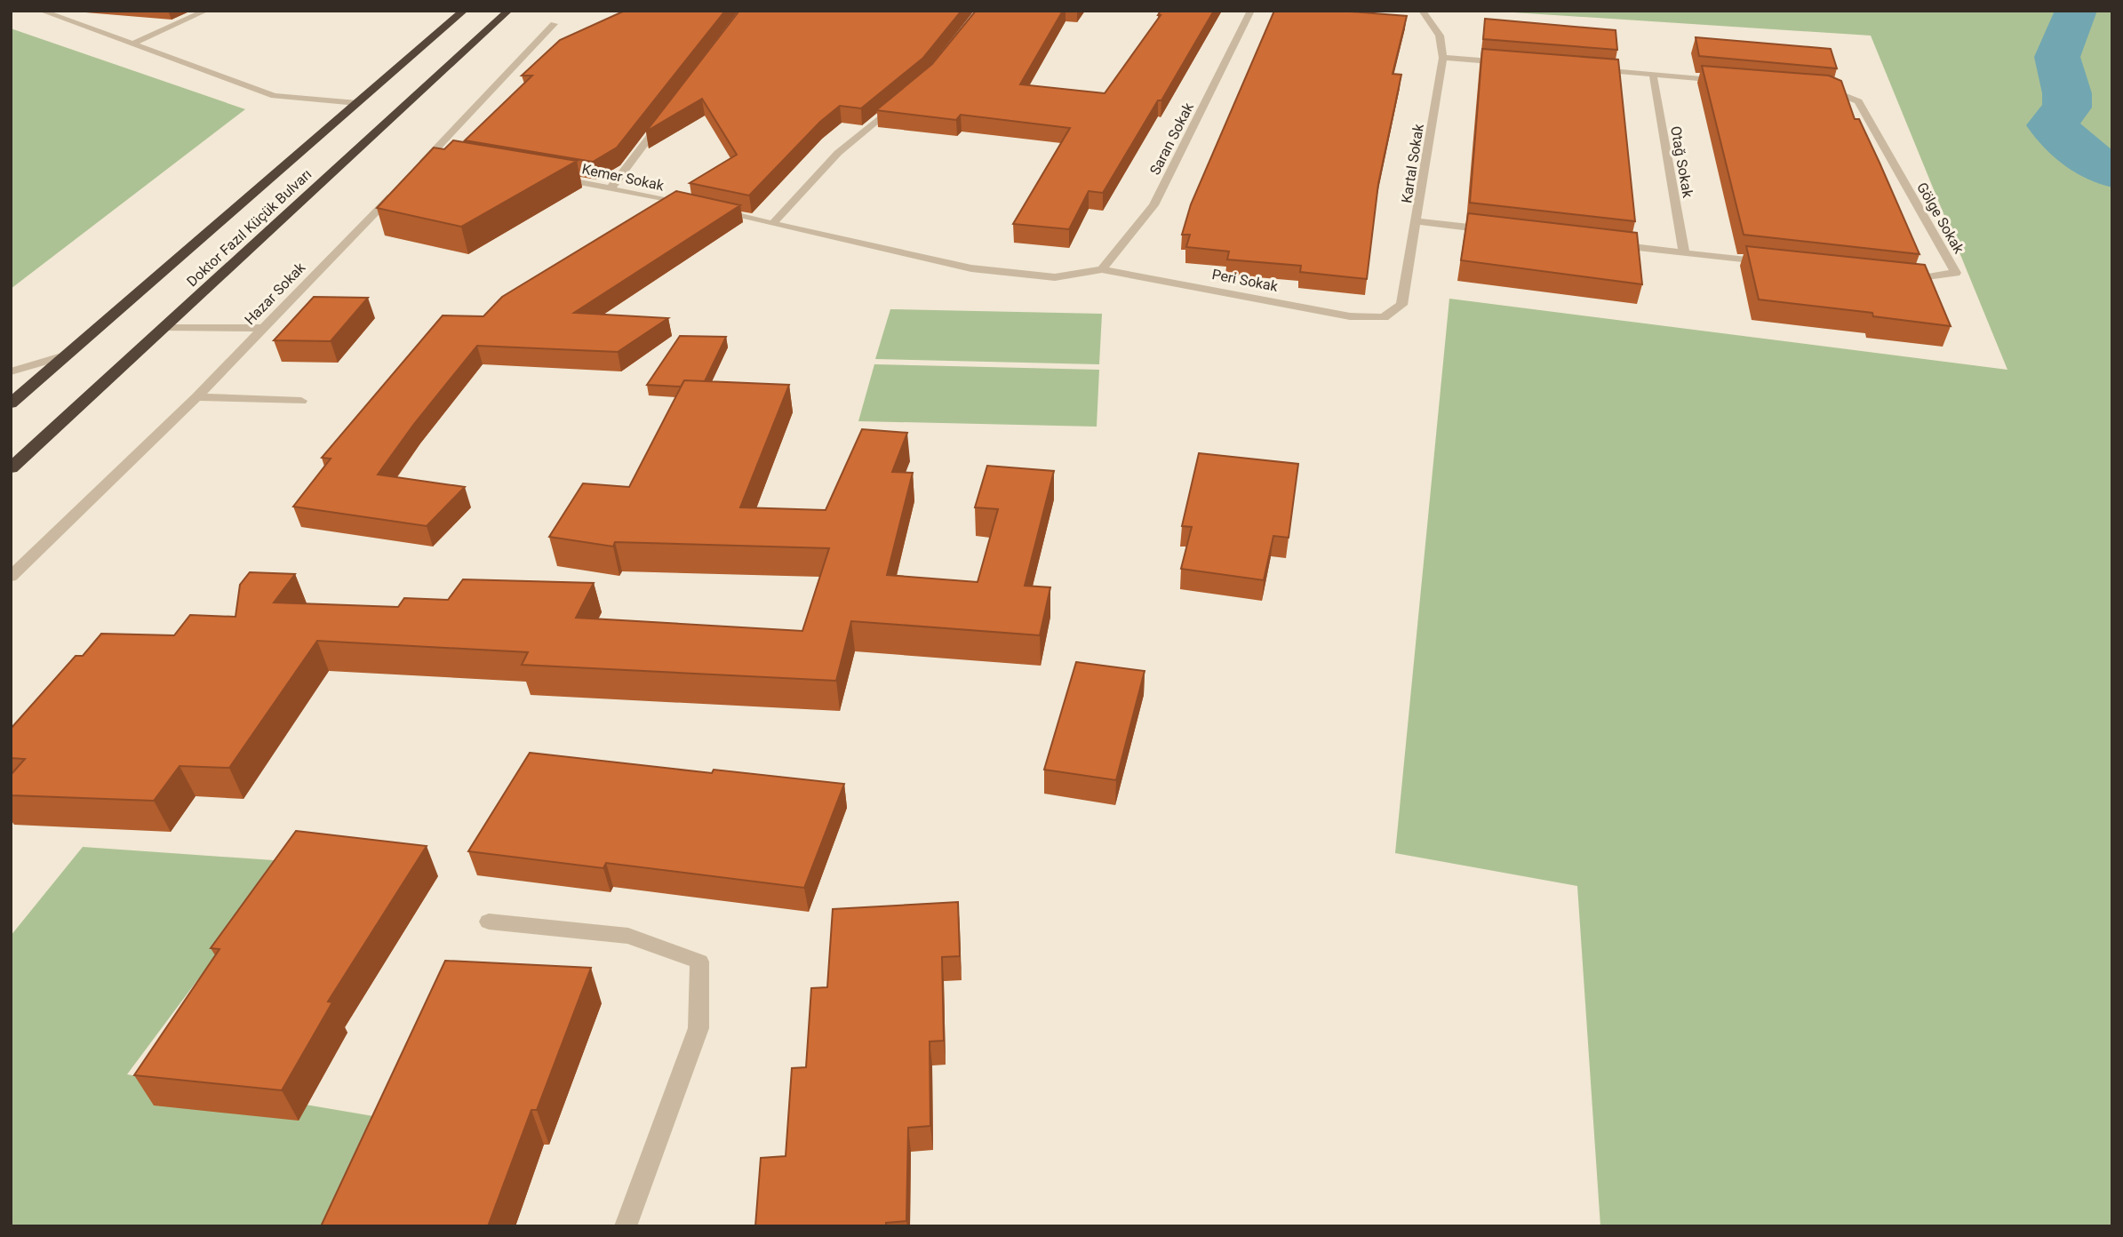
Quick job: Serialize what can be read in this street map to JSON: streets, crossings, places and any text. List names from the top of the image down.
{
  "streets": {
    "highway": ["Doktor Fazıl Küçük Bulvarı"],
    "street": [
      "Saran Sokak",
      "Otağ Sokak",
      "Kartal Sokak",
      "Kemer Sokak",
      "Gölge Sokak",
      "Peri Sokak",
      "Hazar Sokak"
    ]
  },
  "crossings": [
    ["Saran Sokak", "Peri Sokak"],
    ["Kartal Sokak", "Peri Sokak"]
  ]
}
